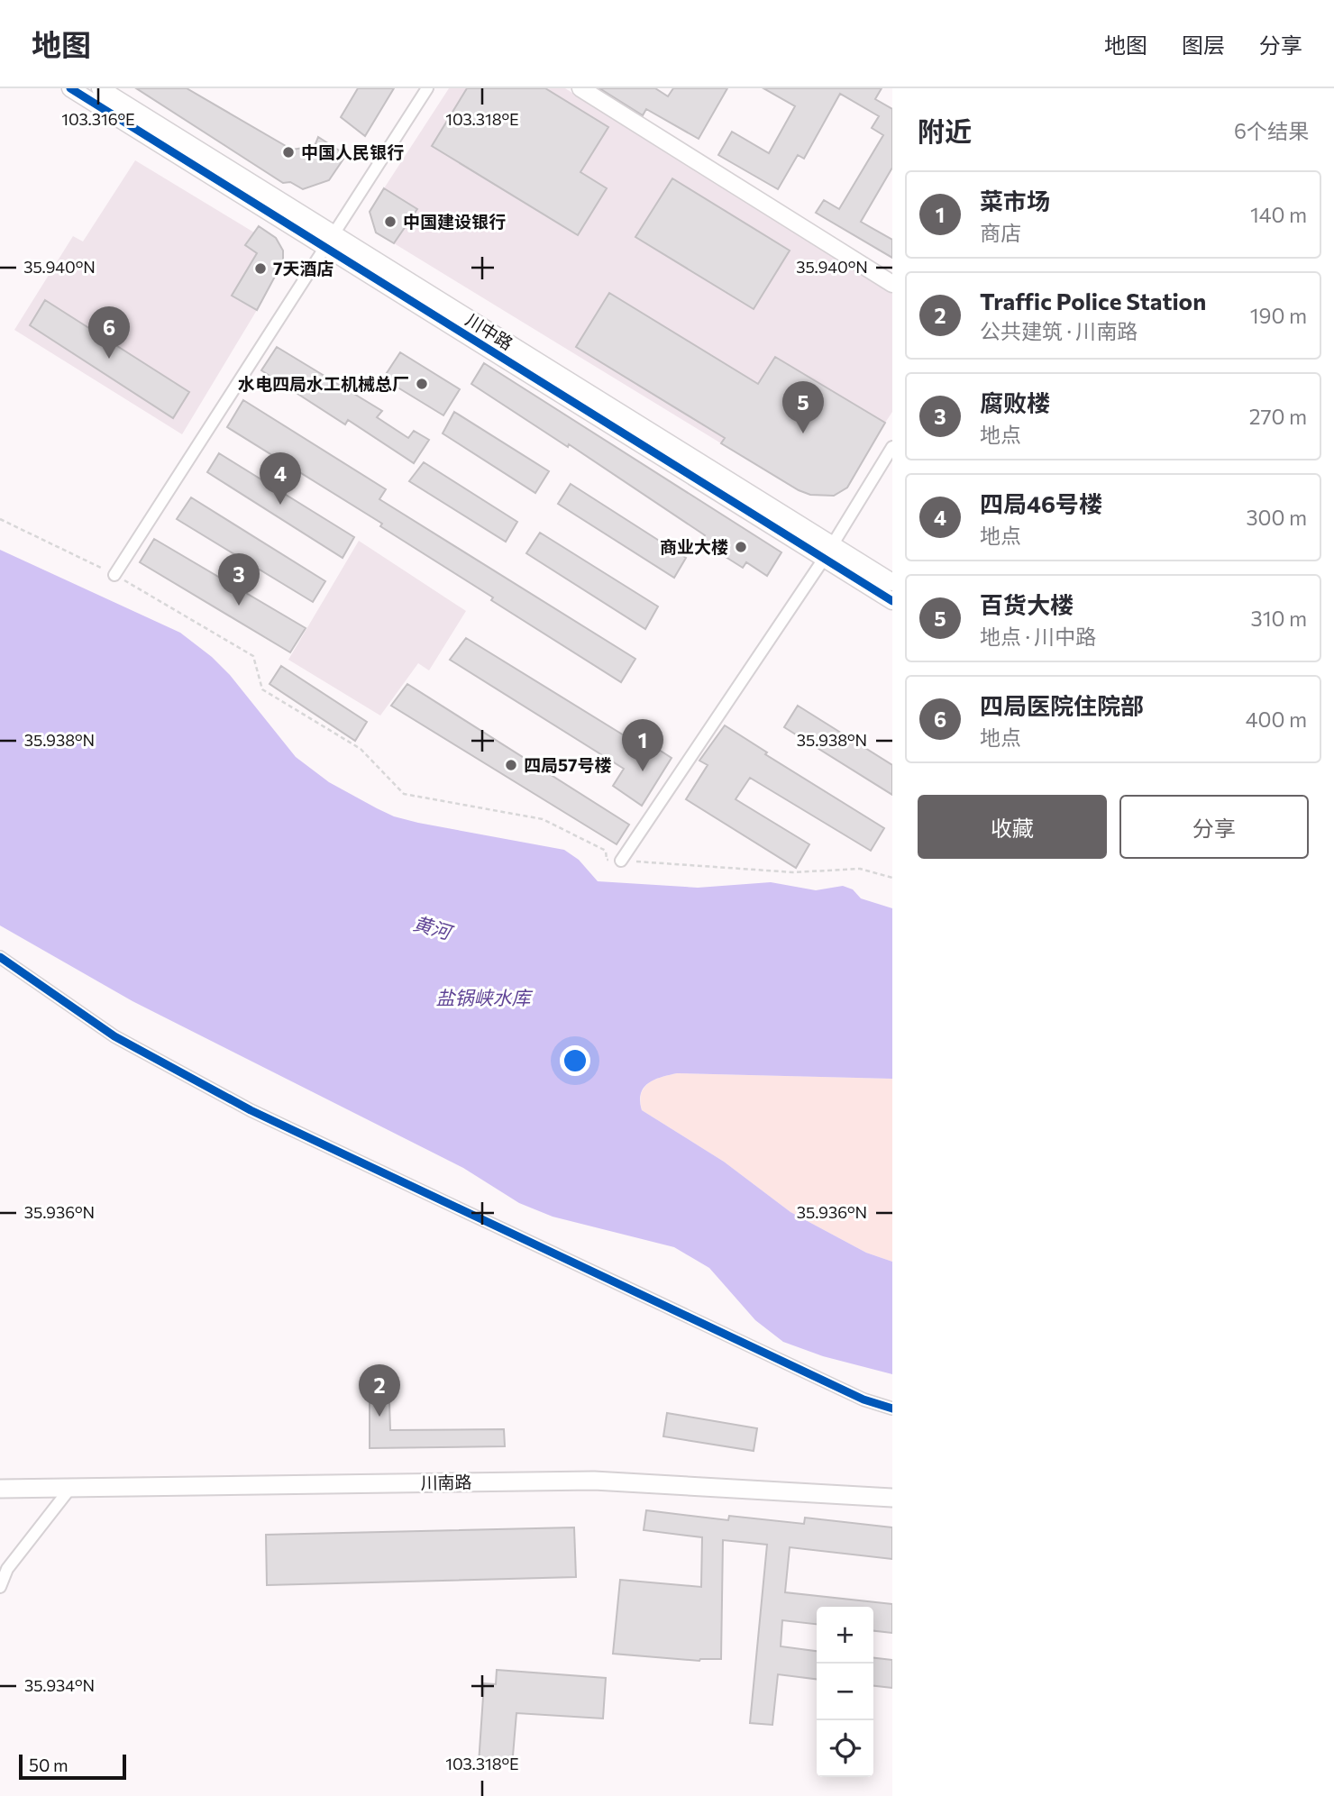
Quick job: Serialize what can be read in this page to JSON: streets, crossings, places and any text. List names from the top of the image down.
{
  "streets": {
    "main road": ["川南路"],
    "street": ["川中路"]
  },
  "water": ["黄河", "盐锅峡水库"],
  "places": [
    "中国人民银行",
    "中国建设银行",
    "7天酒店",
    "水电四局水工机械总厂",
    "商业大楼",
    "四局57号楼"
  ],
  "scale_bar": "50 m",
  "page": {
    "header": "地图",
    "nav": ["地图", "图层", "分享"],
    "heading": ["附近", "6个结果"],
    "list": [
      {
        "mark": "1",
        "name": "菜市场",
        "note": "商店",
        "value": "140 m"
      },
      {
        "mark": "2",
        "name": "Traffic Police Station",
        "note": "公共建筑 · 川南路",
        "value": "190 m"
      },
      {
        "mark": "3",
        "name": "腐败楼",
        "note": "地点",
        "value": "270 m"
      },
      {
        "mark": "4",
        "name": "四局46号楼",
        "note": "地点",
        "value": "300 m"
      },
      {
        "mark": "5",
        "name": "百货大楼",
        "note": "地点 · 川中路",
        "value": "310 m"
      },
      {
        "mark": "6",
        "name": "四局医院住院部",
        "note": "地点",
        "value": "400 m"
      }
    ],
    "pins": [
      "6",
      "5",
      "4",
      "3",
      "1",
      "2"
    ],
    "buttons": ["收藏", "分享"],
    "map_buttons": ["+", "−"],
    "scale": "50 m"
  },
  "coordinates": [
    "103.316°E",
    "103.318°E",
    "35.940°N",
    "35.938°N",
    "35.936°N",
    "35.934°N"
  ]
}
